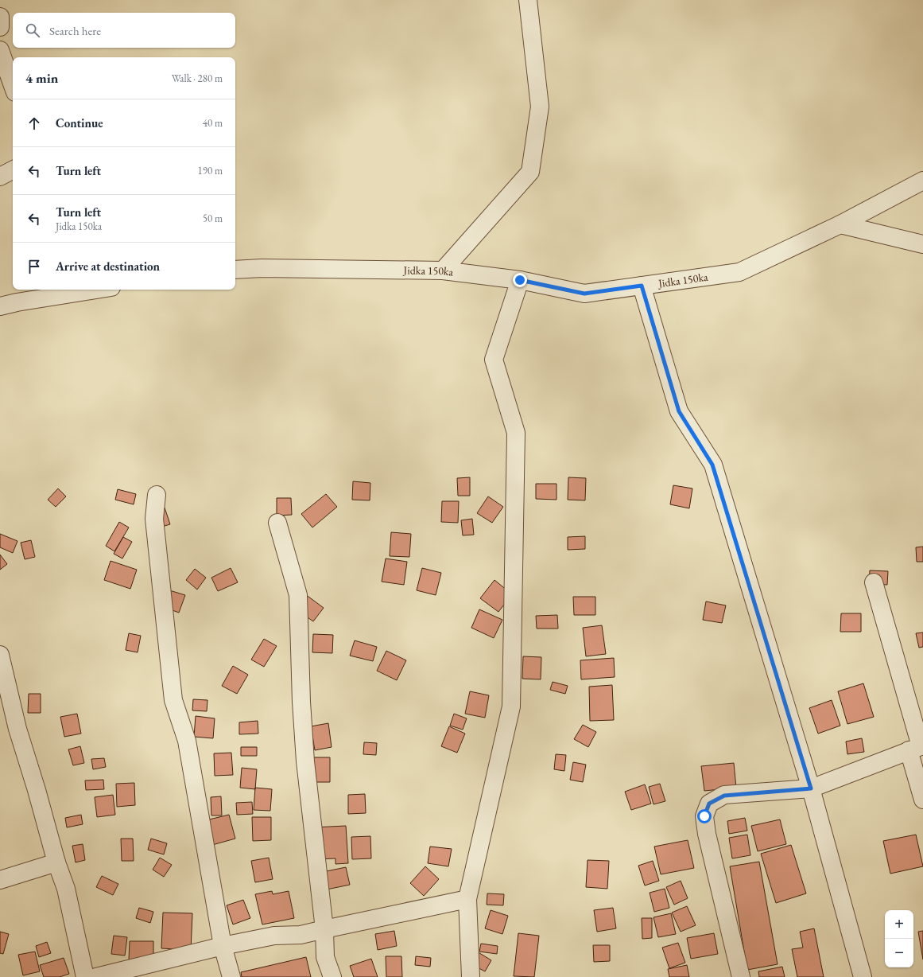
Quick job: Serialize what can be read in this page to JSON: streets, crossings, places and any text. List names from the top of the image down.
{
  "streets": {
    "street": ["Jidka 150ka"]
  },
  "page": {
    "search": "Search here",
    "heading": ["4 min", "Walk · 280 m"],
    "list": [
      ["Continue", "40 m"],
      ["Turn left", "190 m"],
      ["Turn left", "Jidka 150ka", "50 m"],
      "Arrive at destination"
    ],
    "map_buttons": ["+", "−"]
  }
}
